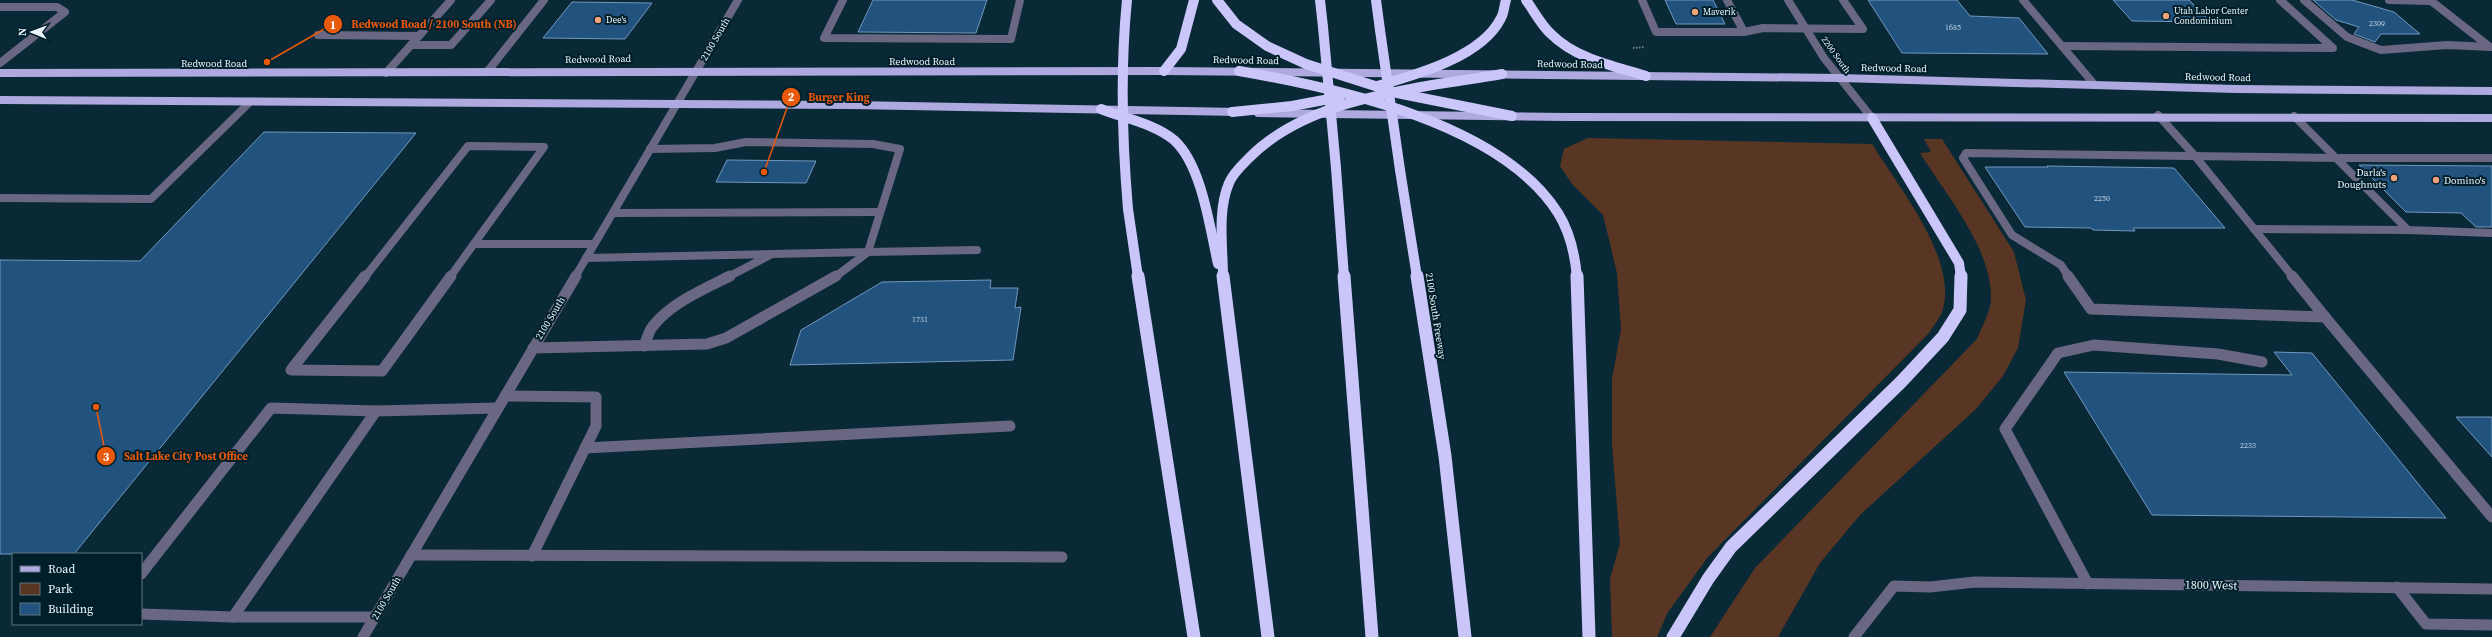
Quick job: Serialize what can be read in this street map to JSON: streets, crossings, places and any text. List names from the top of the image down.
{
  "streets": {
    "highway": ["2100 South Freeway"],
    "main road": ["Redwood Road"],
    "street": ["2100 South", "2200 South", "1800 West"]
  },
  "crossings": [
    ["2100 South", "Redwood Road"],
    ["2200 South", "Redwood Road"]
  ],
  "places": [
    "Maverik",
    "Utah Labor Center Condominium",
    "Dee's",
    "Redwood Road / 2100 South (NB)",
    "Burger King",
    "Darla's Doughnuts",
    "Domino's",
    "Salt Lake City Post Office"
  ],
  "house_numbers": [
    "2309",
    "1685",
    "2250",
    "1731",
    "2233"
  ],
  "legend": ["Road", "Park", "Building"],
  "north": "left"
}
